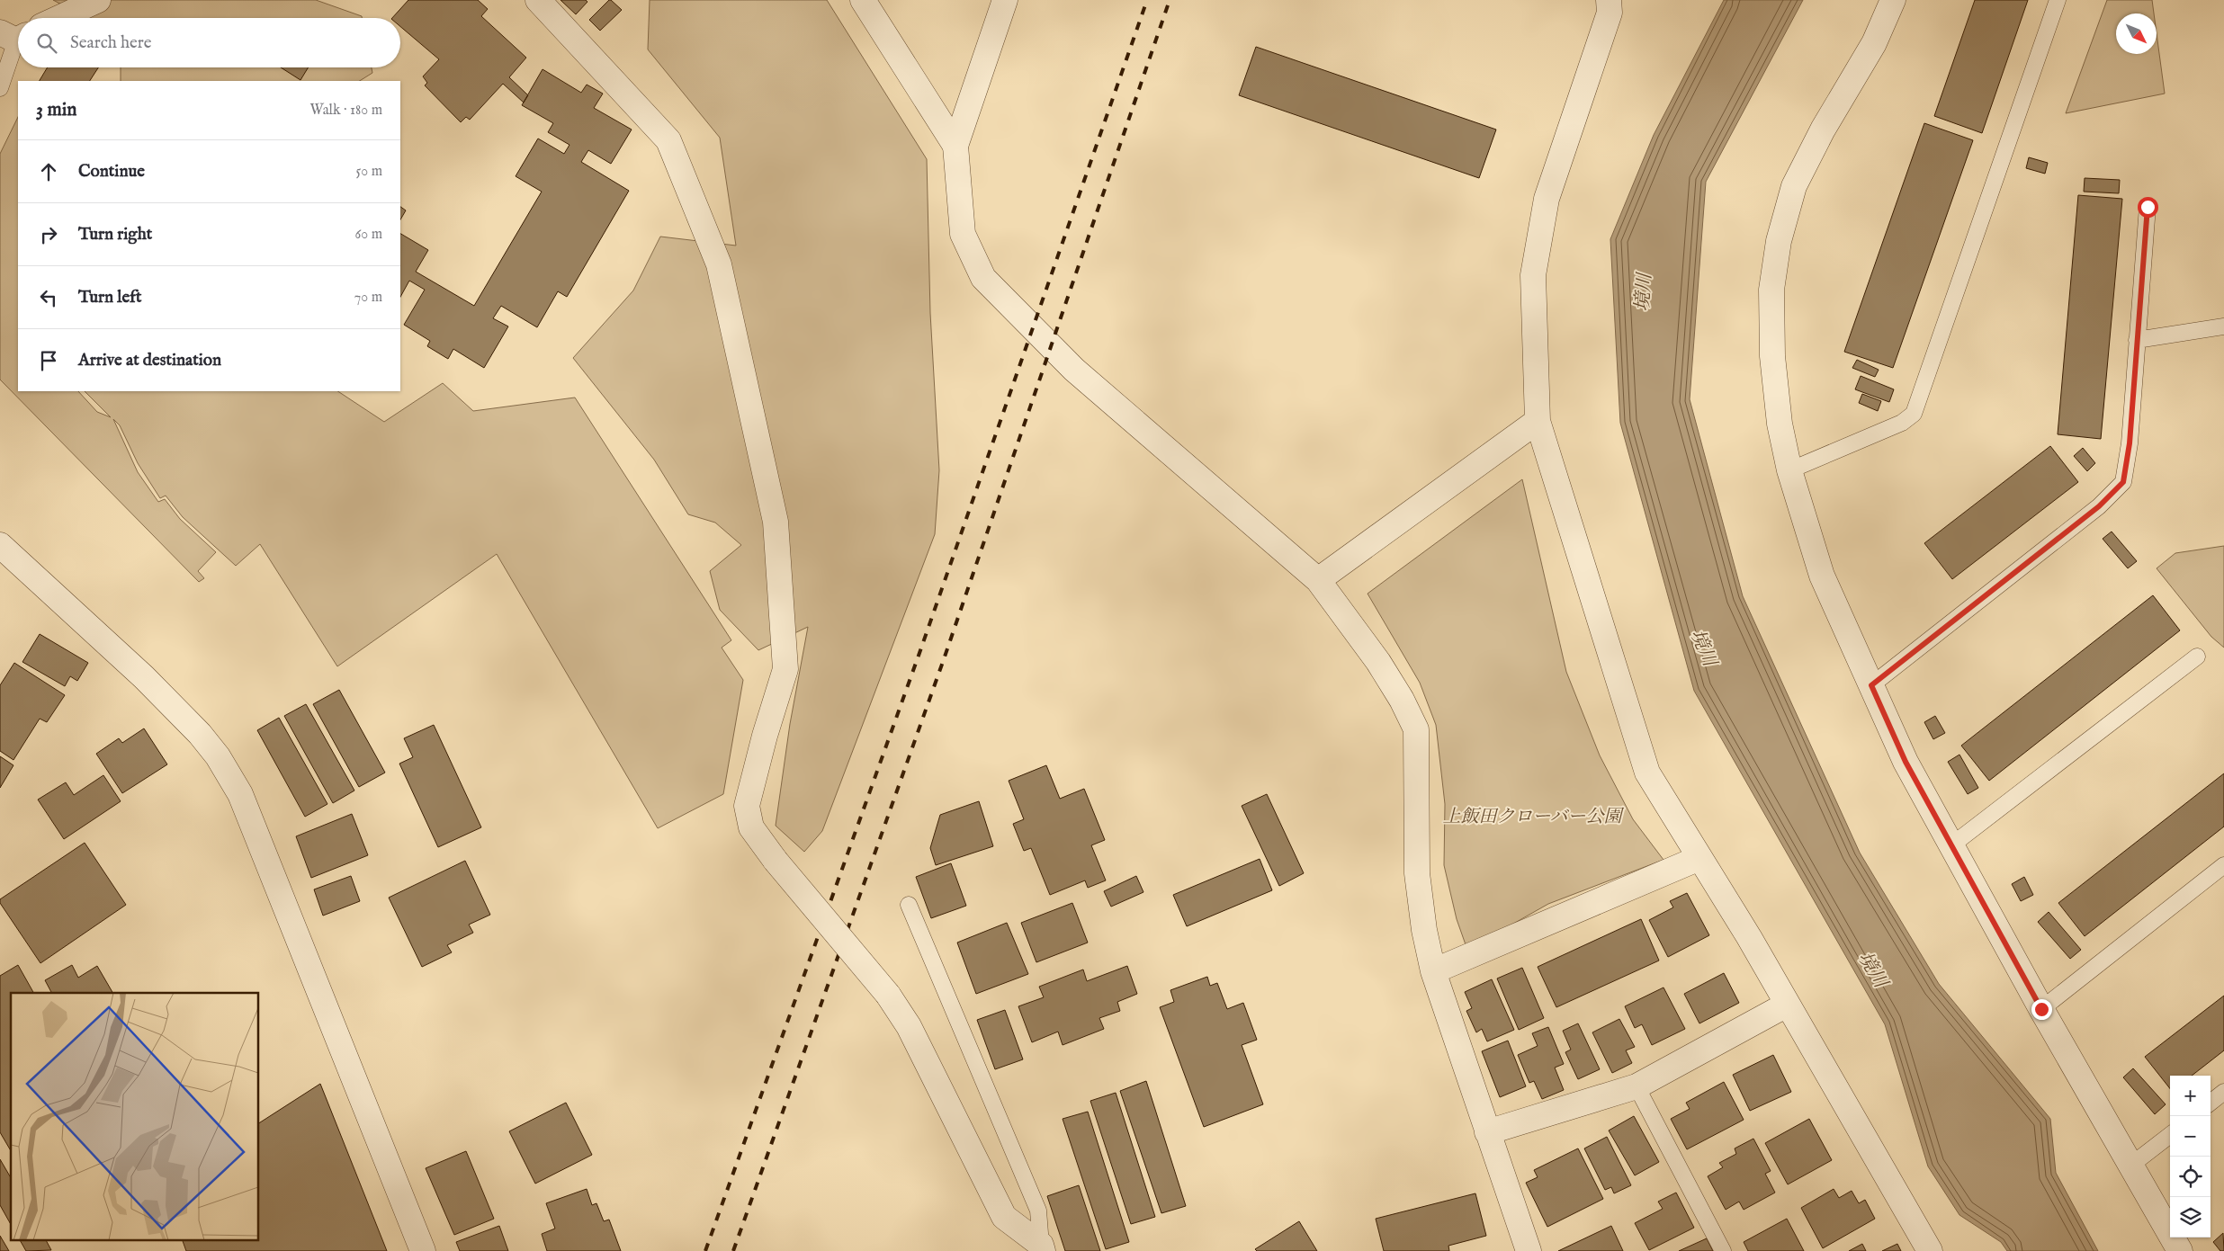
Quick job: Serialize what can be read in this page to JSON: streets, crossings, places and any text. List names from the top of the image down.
{
  "water": ["境川"],
  "parks": ["上飯田クローバー公園"],
  "north": "bottom right",
  "page": {
    "search": "Search here",
    "heading": ["3 min", "Walk · 180 m"],
    "list": [
      ["Continue", "50 m"],
      ["Turn right", "60 m"],
      ["Turn left", "70 m"],
      "Arrive at destination"
    ],
    "map_buttons": ["+", "−"]
  }
}
